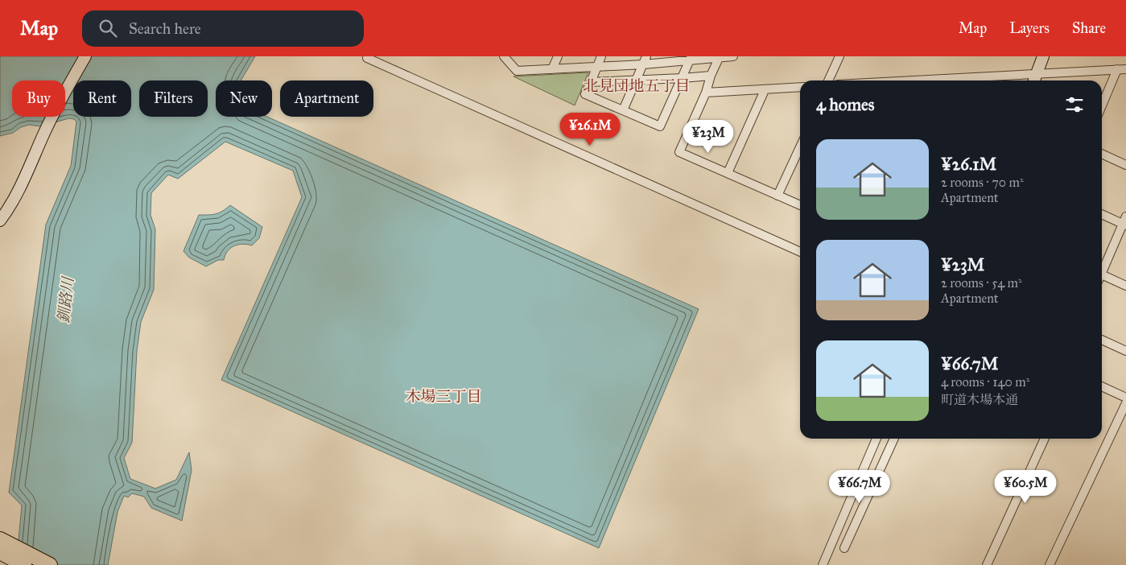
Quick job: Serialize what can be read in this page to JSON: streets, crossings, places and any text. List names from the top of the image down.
{
  "districts": ["北見団地五丁目", "木場三丁目"],
  "water": ["釧路川"],
  "page": {
    "header": "Map",
    "search": "Search here",
    "nav": ["Map", "Layers", "Share"],
    "chip": [
      "Buy",
      "Rent",
      "Filters",
      "New",
      "Apartment"
    ],
    "heading": "4 homes",
    "price": [
      "¥26.1M",
      "¥23M",
      "¥66.7M",
      "¥60.5M"
    ],
    "list": [
      {
        "name": "¥26.1M",
        "note": "2 rooms · 70 m² · Apartment"
      },
      {
        "name": "¥23M",
        "note": "2 rooms · 54 m² · Apartment"
      },
      {
        "name": "¥66.7M",
        "note": "4 rooms · 140 m² · 町道木場本通"
      }
    ]
  }
}
